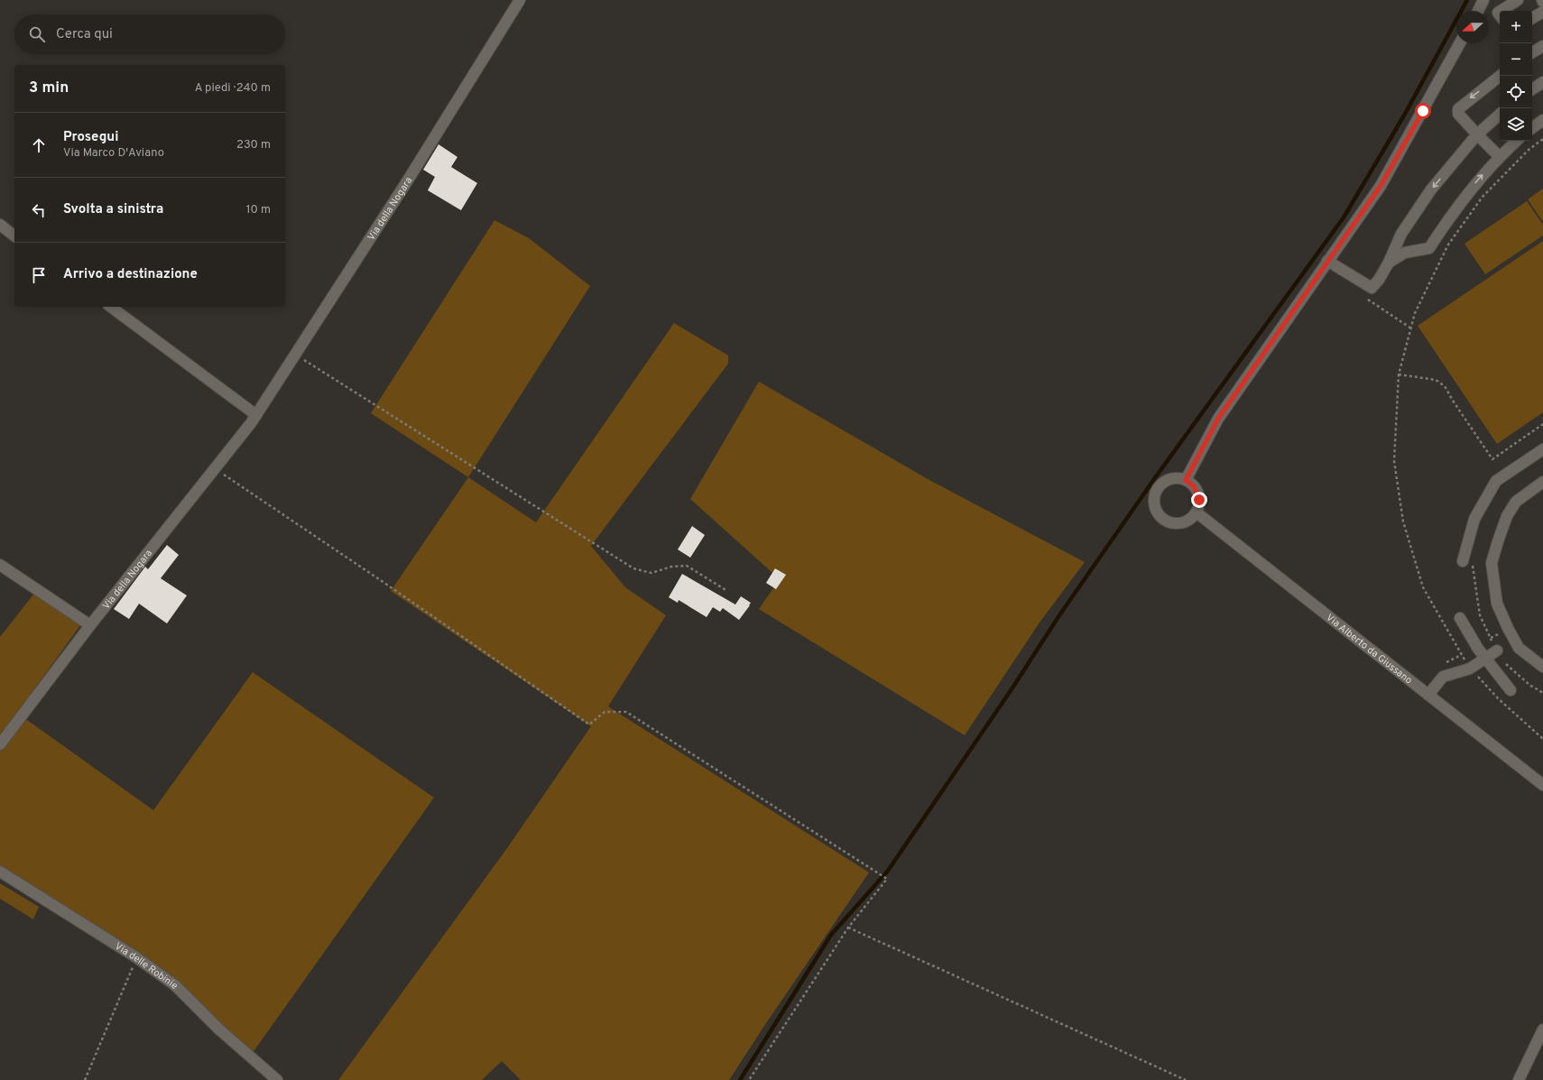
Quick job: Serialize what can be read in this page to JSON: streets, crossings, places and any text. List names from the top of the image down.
{
  "streets": {
    "street": ["Via della Nogara", "Via Alberto da Giussano", "Via delle Robinie"]
  },
  "north": "left",
  "page": {
    "map_buttons": ["+", "−"],
    "search": "Cerca qui",
    "heading": ["3 min", "A piedi · 240 m"],
    "list": [
      ["Prosegui", "Via Marco D'Aviano", "230 m"],
      ["Svolta a sinistra", "10 m"],
      "Arrivo a destinazione"
    ]
  }
}
